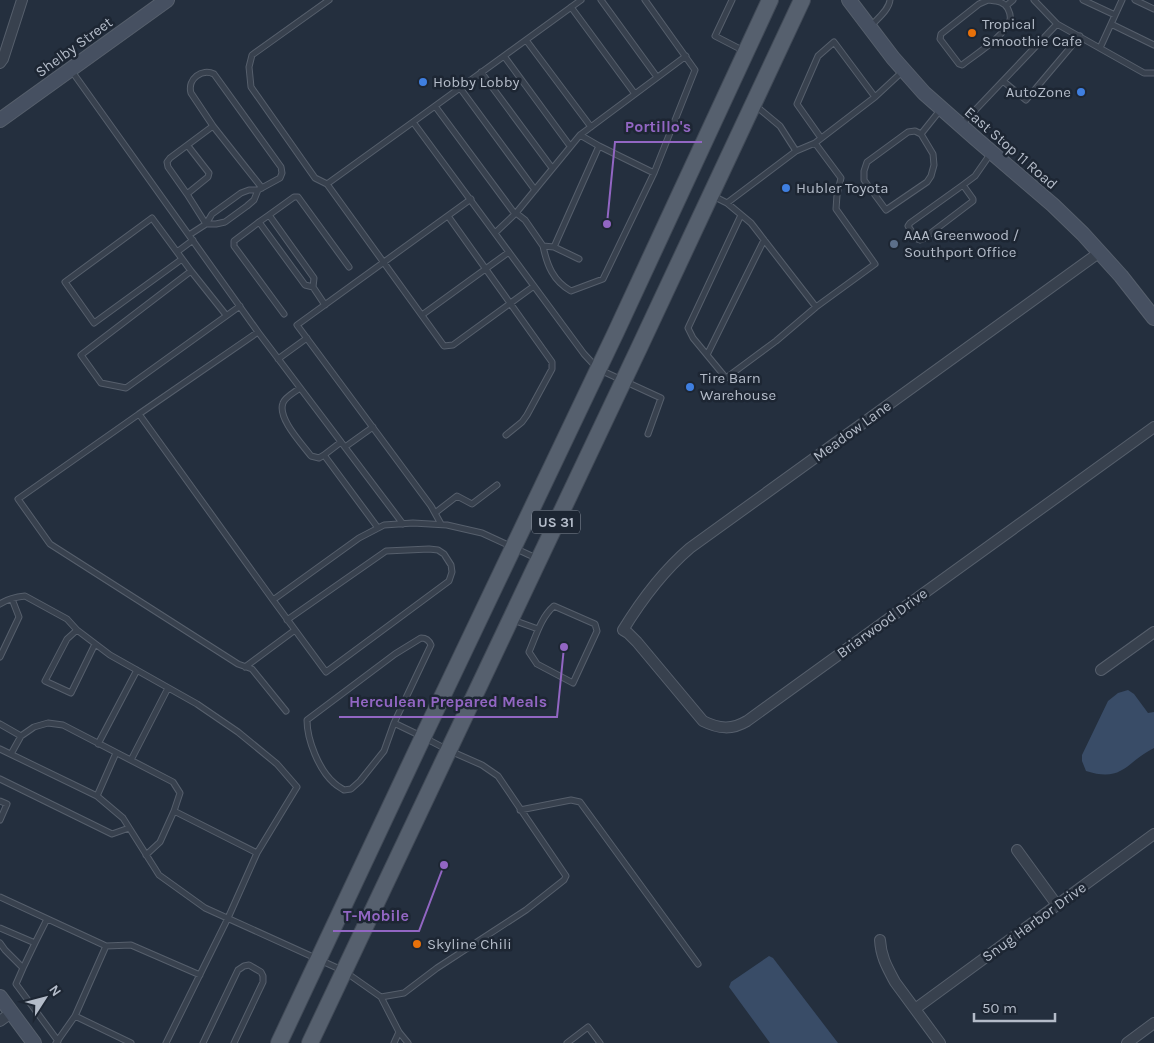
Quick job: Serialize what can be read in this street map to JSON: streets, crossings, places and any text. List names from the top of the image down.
{
  "streets": {
    "main road": ["Shelby Street", "East Stop 11 Road", "US 31"],
    "street": ["Meadow Lane", "Briarwood Drive", "Snug Harbor Drive"]
  },
  "crossings": [
    ["East Stop 11 Road", "Meadow Lane"],
    ["Meadow Lane", "Briarwood Drive"]
  ],
  "places": [
    "Tropical Smoothie Cafe",
    "Hobby Lobby",
    "AutoZone",
    "Hubler Toyota",
    "Portillo's",
    "AAA Greenwood / Southport Office",
    "Tire Barn Warehouse",
    "Herculean Prepared Meals",
    "T-Mobile",
    "Skyline Chili"
  ],
  "scale_bar": "50 m",
  "north": "top right"
}
